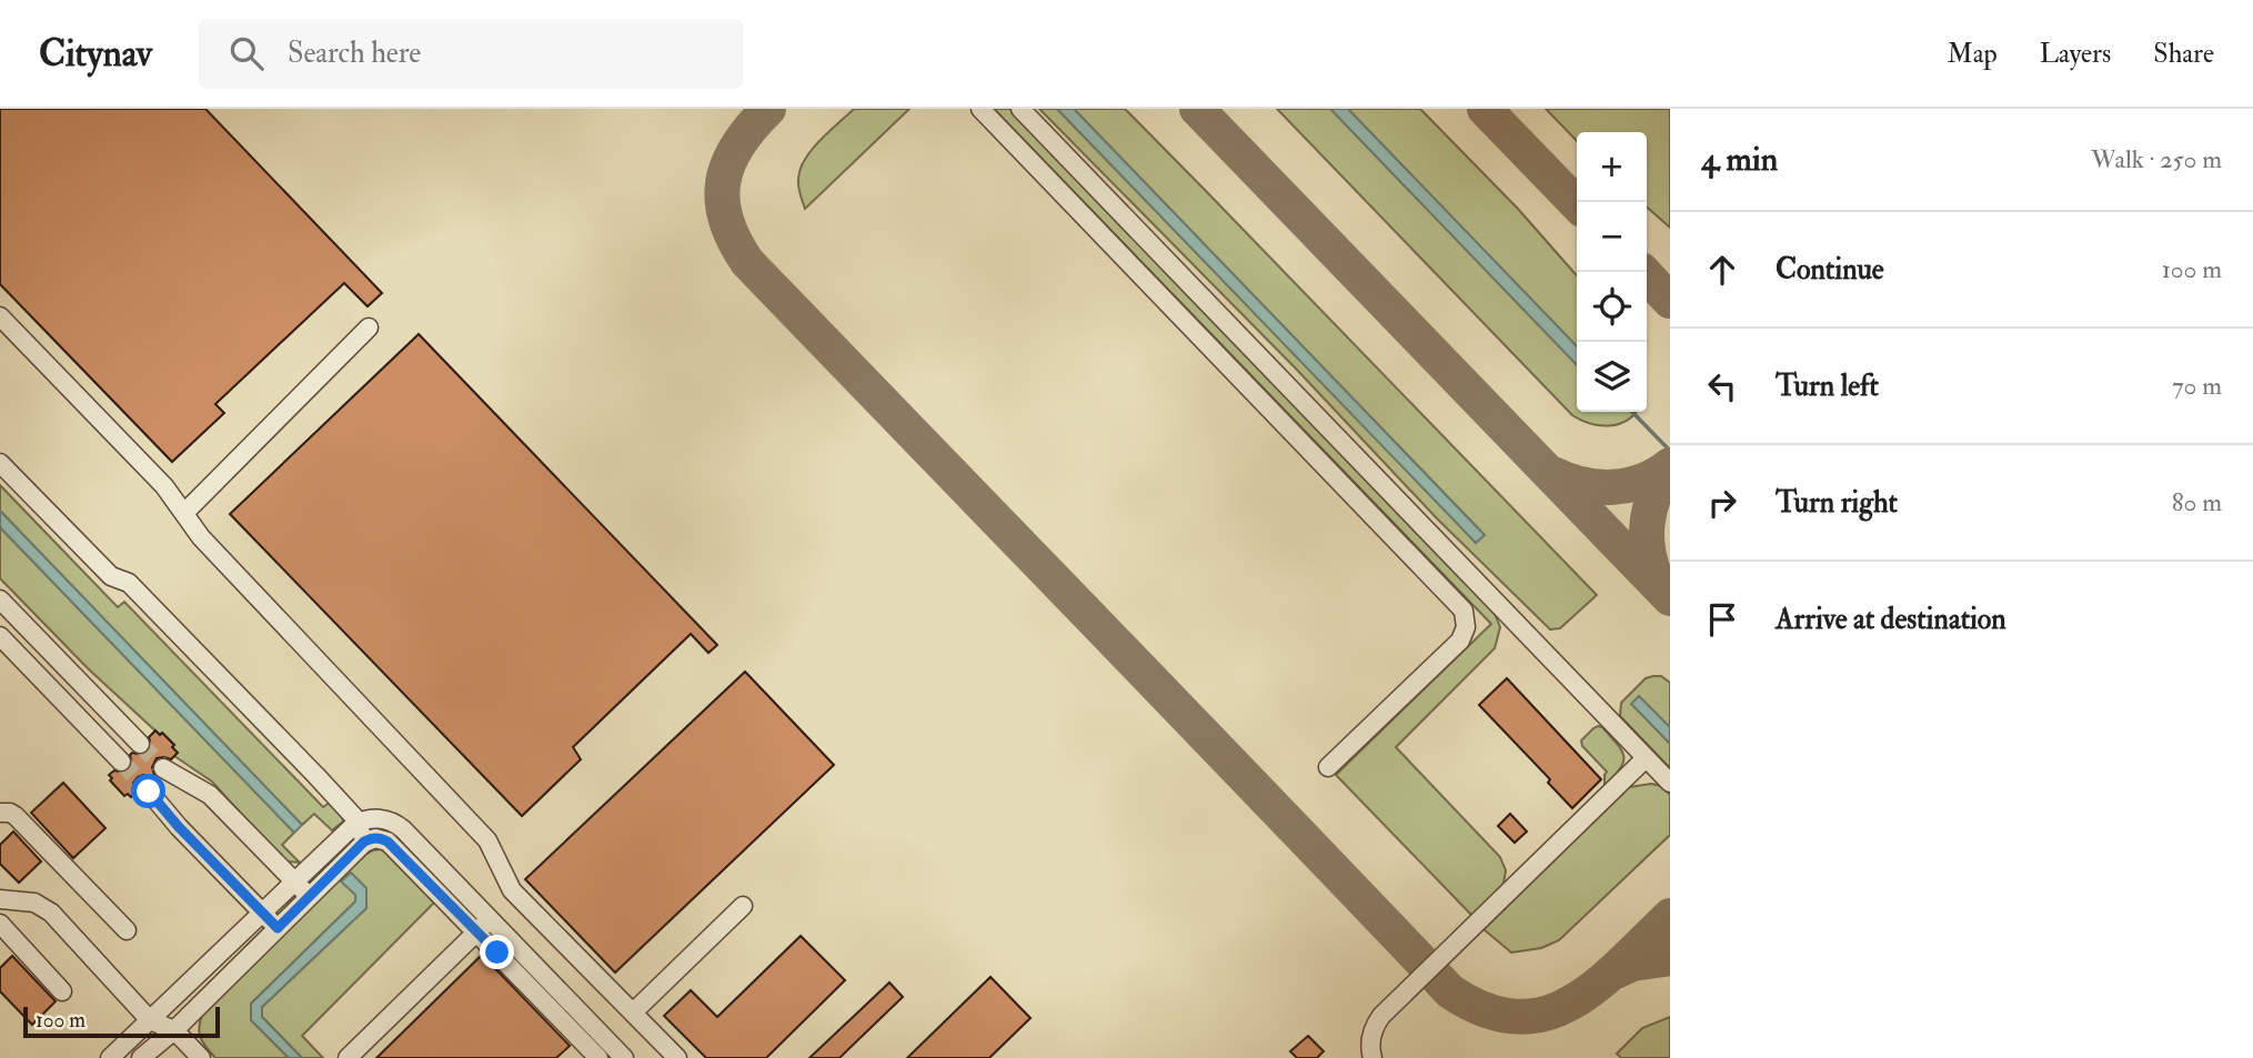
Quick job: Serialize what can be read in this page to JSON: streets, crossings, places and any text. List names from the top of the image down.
{
  "scale_bar": "100 m",
  "page": {
    "header": "Citynav",
    "search": "Search here",
    "nav": ["Map", "Layers", "Share"],
    "heading": ["4 min", "Walk · 250 m"],
    "map_buttons": ["+", "−"],
    "list": [
      ["Continue", "100 m"],
      ["Turn left", "70 m"],
      ["Turn right", "80 m"],
      "Arrive at destination"
    ],
    "scale": "100 m"
  }
}
